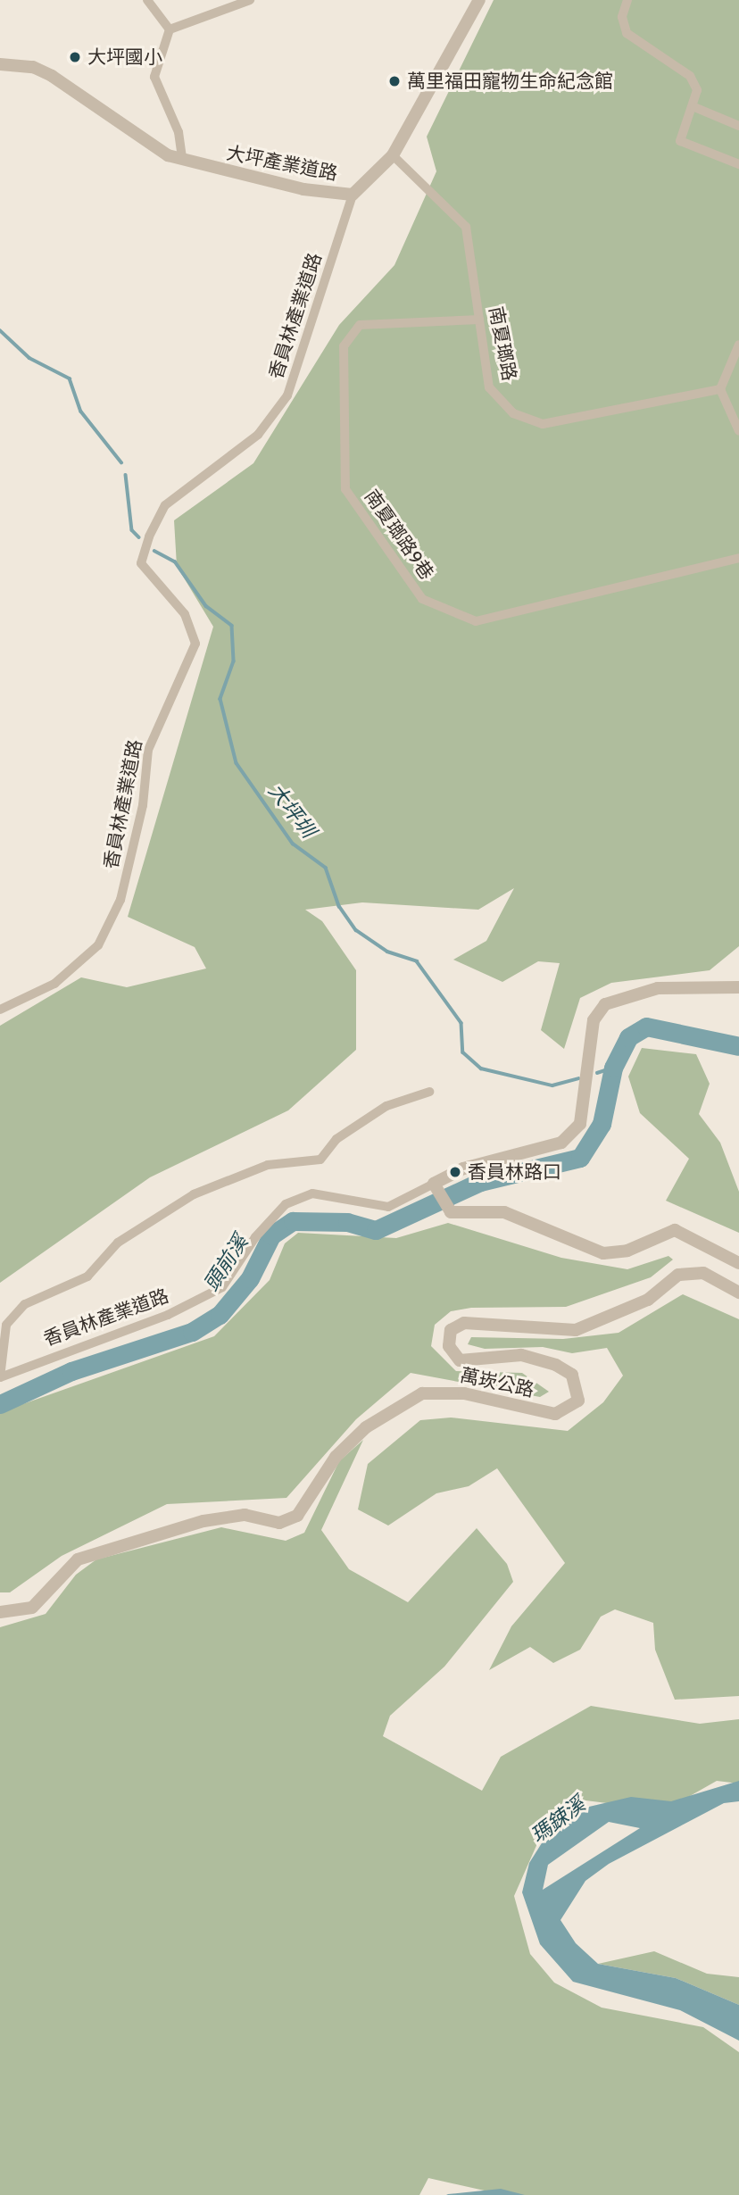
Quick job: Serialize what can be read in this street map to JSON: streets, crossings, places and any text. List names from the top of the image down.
{
  "streets": {
    "street": [
      "大坪產業道路",
      "香員林產業道路",
      "南夏瑯路",
      "南夏瑯路9巷",
      "萬崁公路"
    ]
  },
  "crossings": [
    ["大坪產業道路", "香員林產業道路"],
    ["大坪產業道路", "南夏瑯路"],
    ["南夏瑯路", "南夏瑯路9巷"]
  ],
  "water": ["大坪圳", "頭前溪", "瑪鋉溪"],
  "places": ["大坪國小", "萬里福田寵物生命紀念館", "香員林路口"]
}
